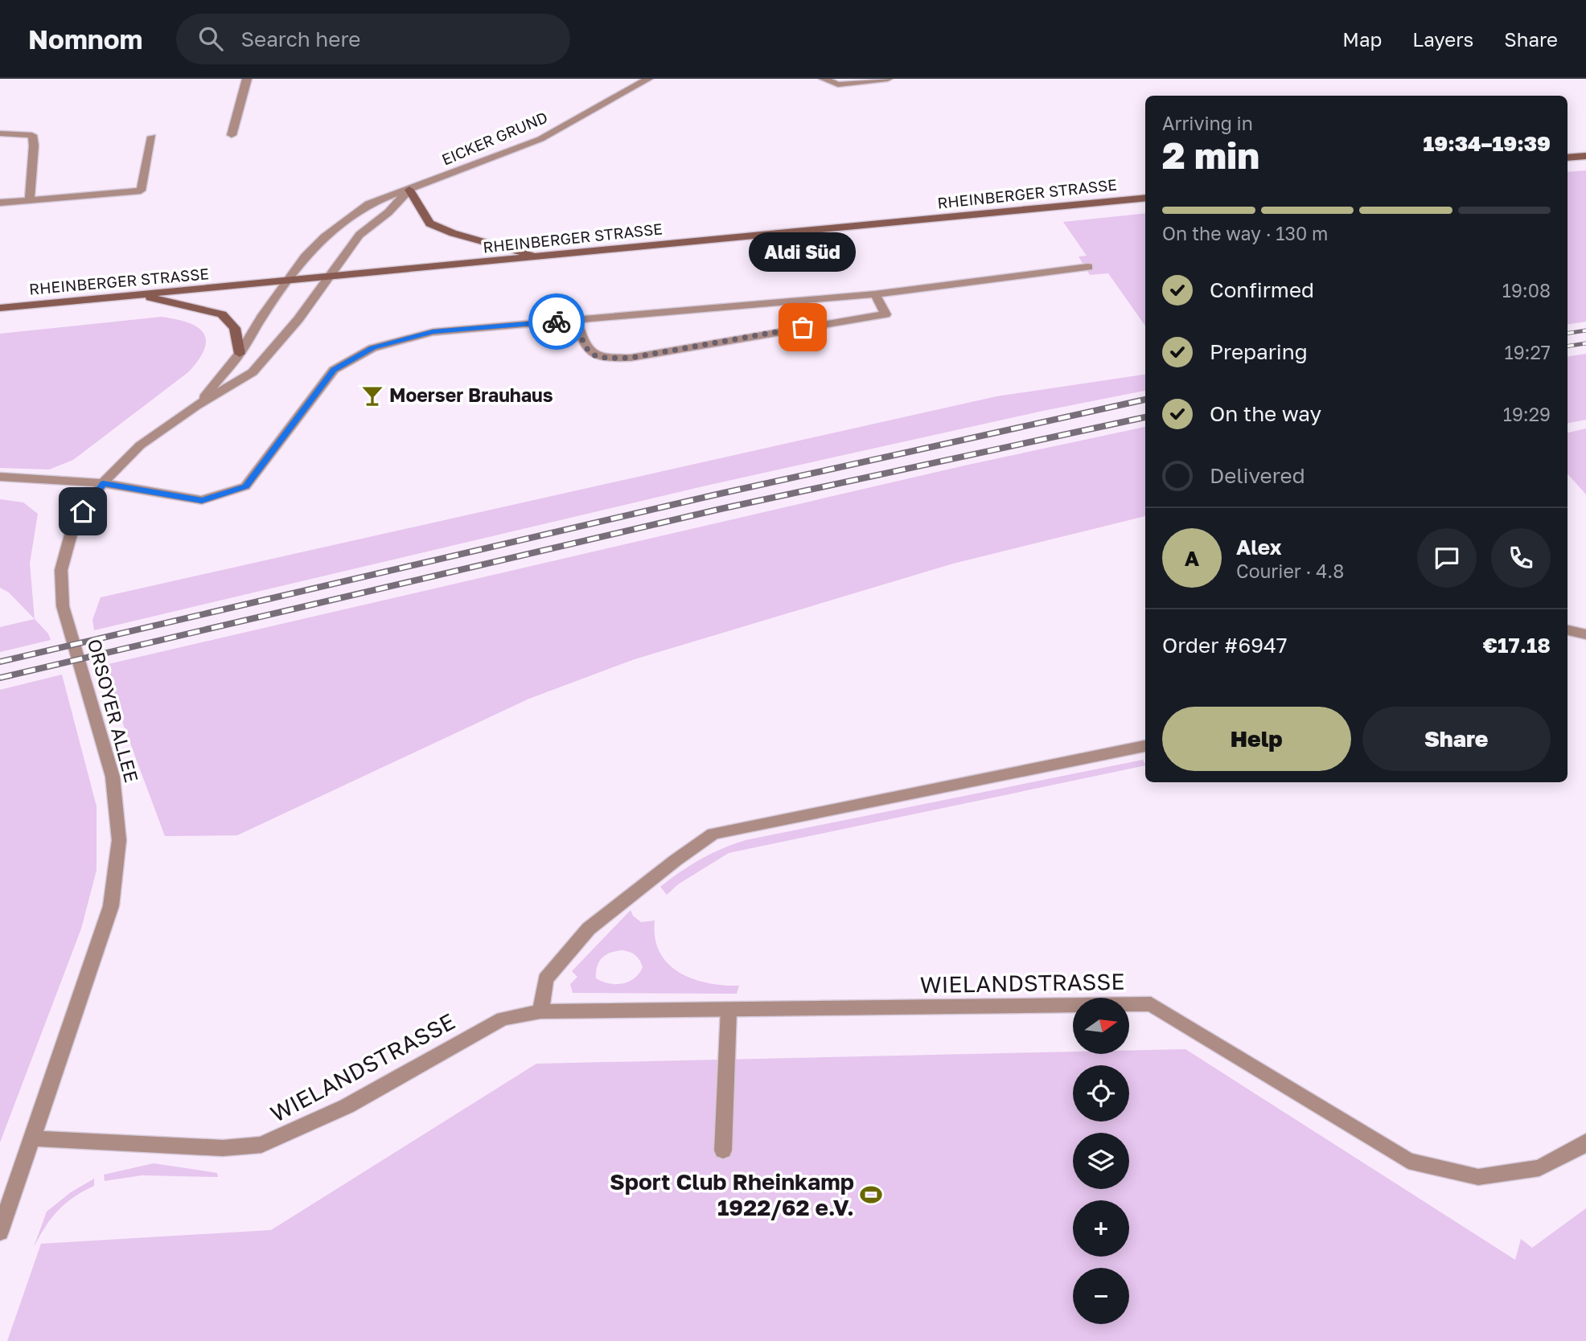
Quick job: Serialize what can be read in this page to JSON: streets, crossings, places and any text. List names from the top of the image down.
{
  "streets": {
    "main road": ["RHEINBERGER STRASSE"],
    "street": ["EICKER GRUND", "ORSOYER ALLEE", "WIELANDSTRASSE"]
  },
  "crossings": [
    ["EICKER GRUND", "RHEINBERGER STRASSE"],
    ["EICKER GRUND", "ORSOYER ALLEE"],
    ["RHEINBERGER STRASSE", "ORSOYER ALLEE"],
    ["ORSOYER ALLEE", "WIELANDSTRASSE"]
  ],
  "places": {
    "other": ["Aldi Süd"],
    "bar": ["Moerser Brauhaus"],
    "sports": ["Sport Club Rheinkamp 1922/62 e.V."]
  },
  "north": "right",
  "page": {
    "header": "Nomnom",
    "search": "Search here",
    "nav": ["Map", "Layers", "Share"],
    "heading": ["2 min", "Arriving in", "19:34–19:39"],
    "panel": [
      "Alex",
      "Courier · 4.8",
      "Order #6947",
      "€17.18"
    ],
    "bar": "On the way · 130 m",
    "bubble": "Aldi Süd",
    "list": [
      ["Confirmed", "19:08"],
      ["Preparing", "19:27"],
      ["On the way", "19:29"],
      "Delivered"
    ],
    "round": "A",
    "buttons": ["Help", "Share"],
    "map_buttons": ["+", "−"]
  }
}
